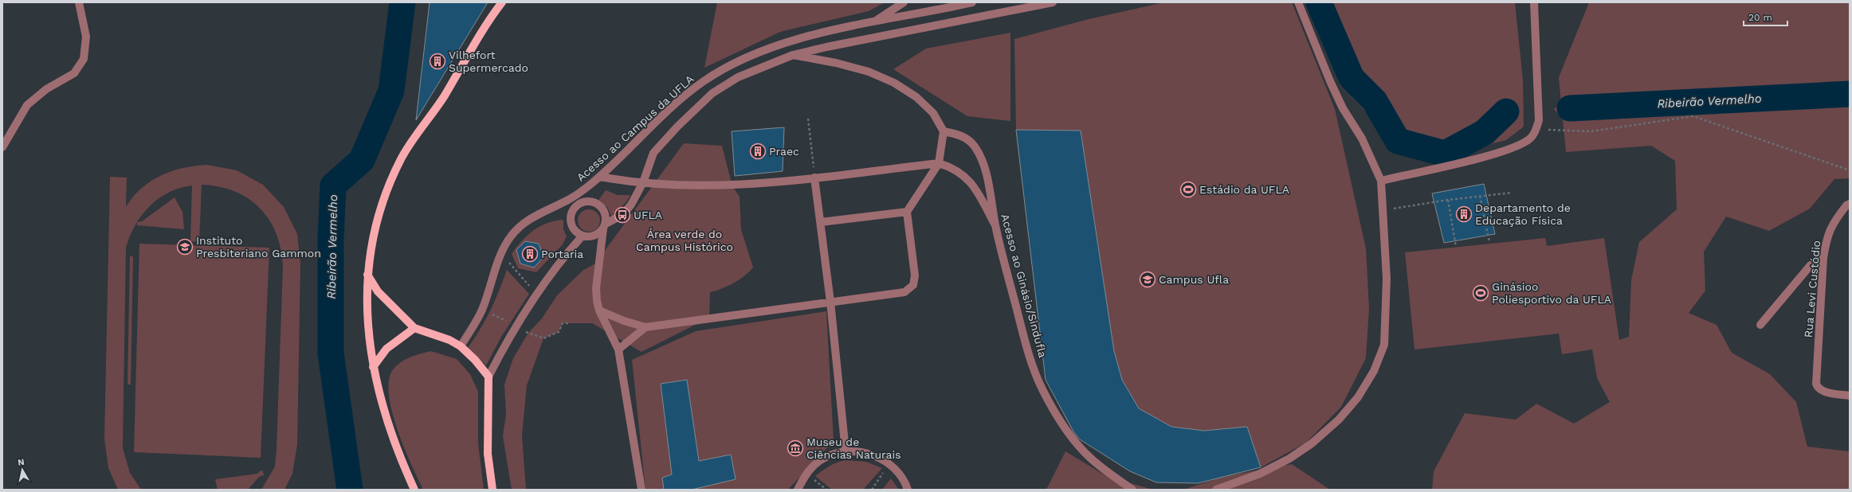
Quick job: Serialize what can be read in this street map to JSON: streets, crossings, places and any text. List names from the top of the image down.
{
  "streets": {
    "street": ["Acesso ao Campus da UFLA", "Acesso ao Ginásio/Sindufla", "Rua Levi Custódio"]
  },
  "water": ["Ribeirão Vermelho"],
  "parks": ["Área verde do Campus Histórico"],
  "places": {
    "building": [
      "Vilhefort Supermercado",
      "Praec",
      "Departamento de Educação Física",
      "Portaria"
    ],
    "sports": ["Estádio da UFLA", "Ginásioo Poliesportivo da UFLA"],
    "bus stop": ["UFLA"],
    "school or university": ["Instituto Presbiteriano Gammon", "Campus Ufla"],
    "museum": ["Museu de Ciências Naturais"]
  },
  "scale_bar": "20 m",
  "north": "top"
}
